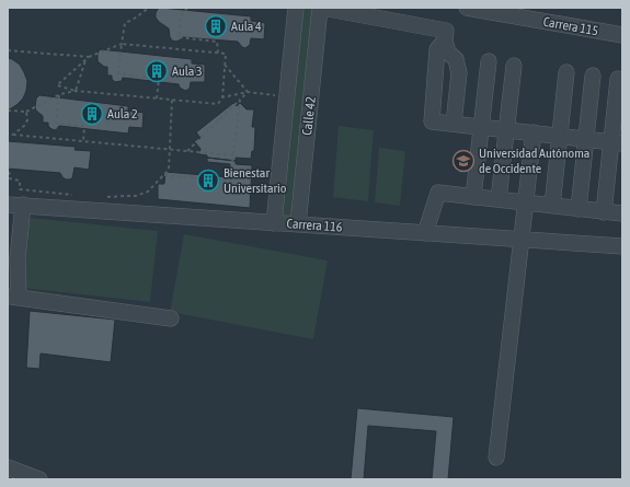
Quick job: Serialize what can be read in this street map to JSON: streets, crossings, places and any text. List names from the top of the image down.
{
  "streets": {
    "street": ["Carrera 115", "Calle 42", "Carrera 116"]
  },
  "crossings": [
    ["Calle 42", "Carrera 116"]
  ],
  "places": {
    "building": [
      "Aula 4",
      "Aula 3",
      "Aula 2",
      "Bienestar Universitario"
    ],
    "school or university": ["Universidad Autónoma de Occidente"]
  }
}
